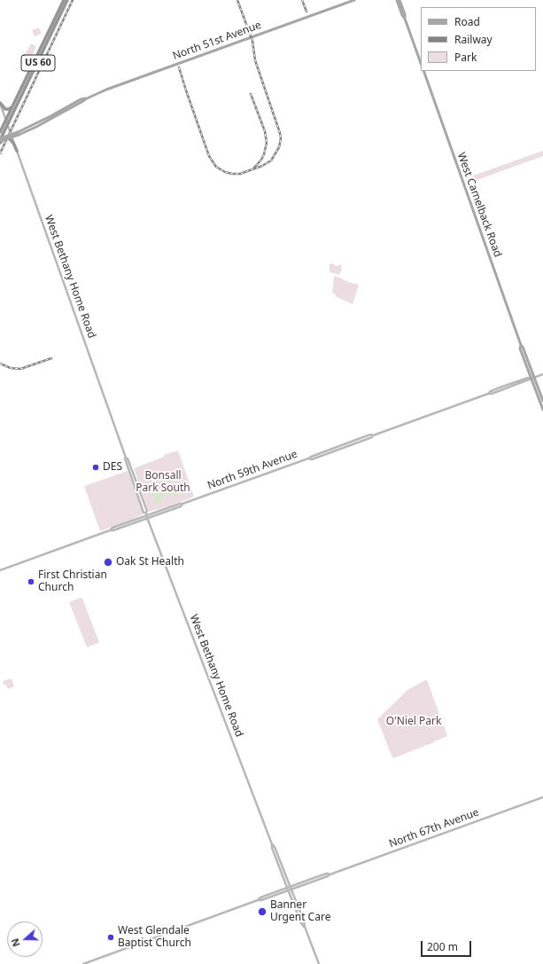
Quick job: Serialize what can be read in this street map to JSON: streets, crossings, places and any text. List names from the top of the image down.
{
  "streets": {
    "highway": ["US 60"],
    "main road": [
      "North 51st Avenue",
      "West Camelback Road",
      "West Bethany Home Road",
      "North 59th Avenue",
      "North 67th Avenue"
    ]
  },
  "crossings": [
    ["North 51st Avenue", "US 60"],
    ["US 60", "West Bethany Home Road"],
    ["West Camelback Road", "North 59th Avenue"],
    ["West Bethany Home Road", "North 59th Avenue"],
    ["West Bethany Home Road", "North 67th Avenue"]
  ],
  "parks": ["Bonsall Park South", "O'Niel Park"],
  "places": [
    "DES",
    "Oak St Health",
    "First Christian Church",
    "Banner Urgent Care",
    "West Glendale Baptist Church"
  ],
  "legend": ["Road", "Railway", "Park"],
  "scale_bar": "200 m",
  "north": "left"
}
